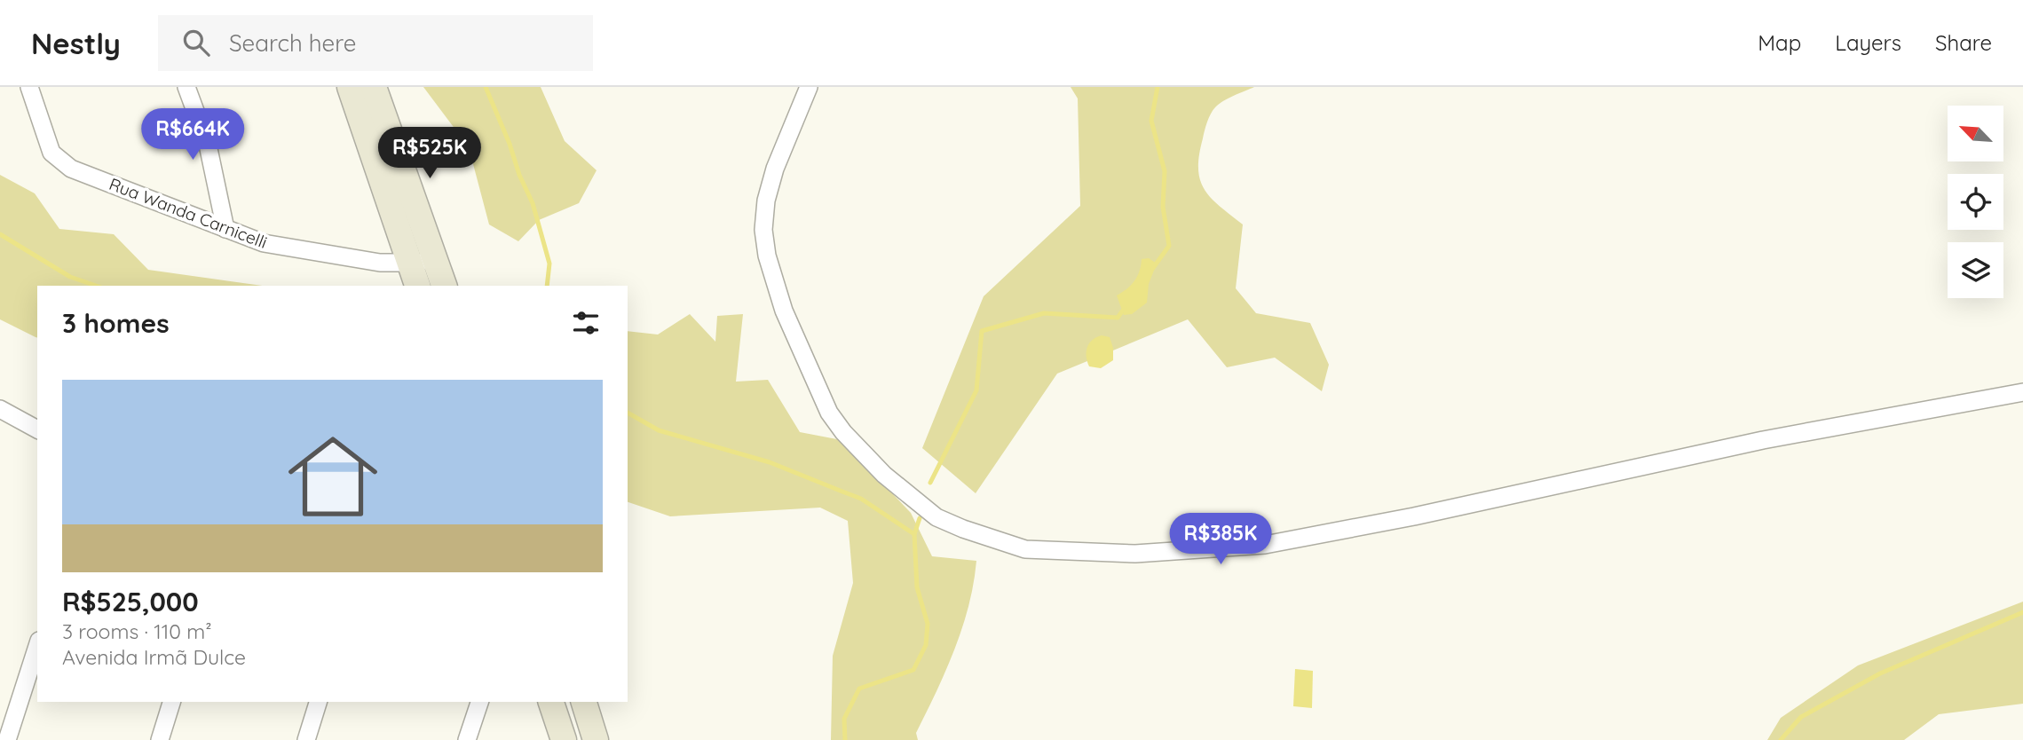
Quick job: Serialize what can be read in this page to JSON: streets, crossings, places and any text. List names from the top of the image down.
{
  "streets": {
    "street": ["Rua Wanda Carnicelli"]
  },
  "north": "top left",
  "page": {
    "header": "Nestly",
    "search": "Search here",
    "nav": ["Map", "Layers", "Share"],
    "price": ["R$664K", "R$525K", "R$385K"],
    "heading": "3 homes",
    "list": [
      {
        "name": "R$525,000",
        "note": "3 rooms · 110 m² · Avenida Irmã Dulce"
      }
    ]
  }
}
